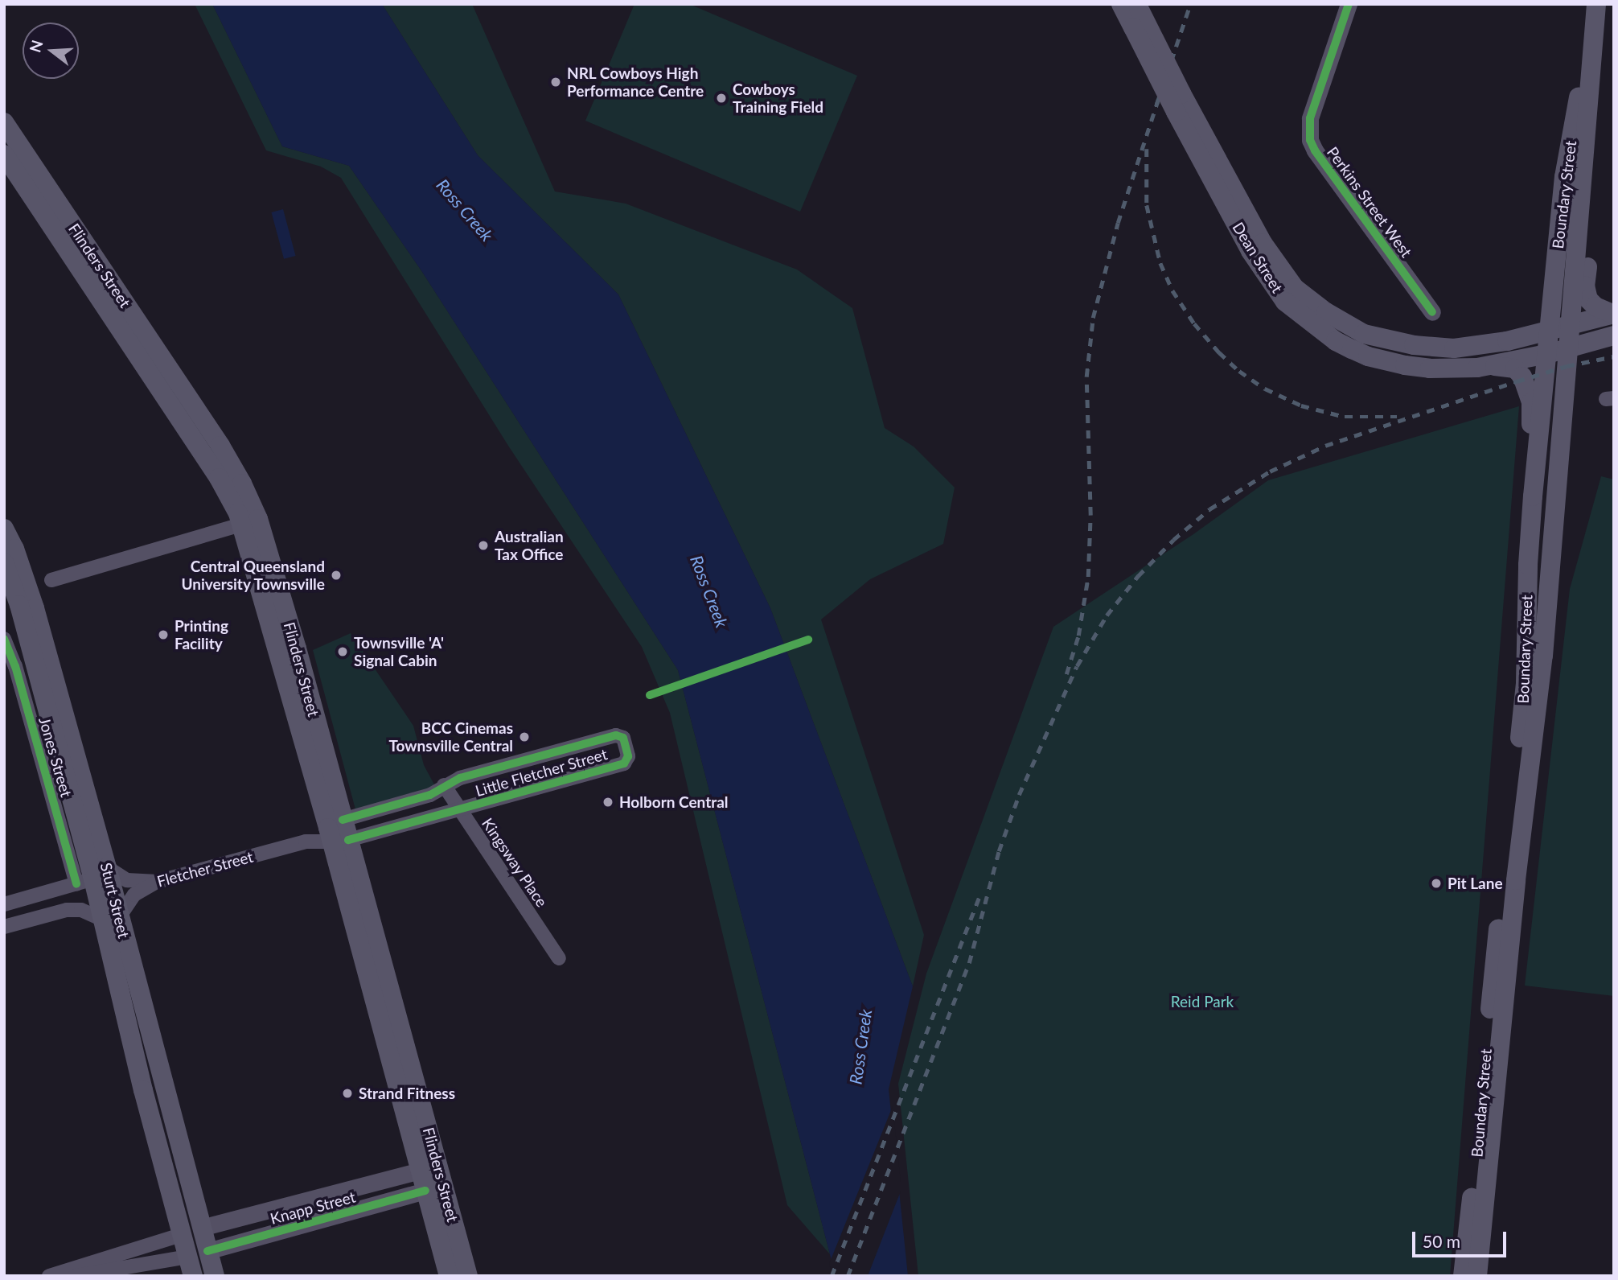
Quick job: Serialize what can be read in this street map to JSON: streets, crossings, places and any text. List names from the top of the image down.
{
  "streets": {
    "main road": [
      "Boundary Street",
      "Dean Street",
      "Flinders Street",
      "Sturt Street"
    ],
    "street": [
      "Perkins Street West",
      "Jones Street",
      "Little Fletcher Street",
      "Kingsway Place",
      "Fletcher Street",
      "Knapp Street"
    ]
  },
  "crossings": [
    ["Boundary Street", "Dean Street"],
    ["Flinders Street", "Little Fletcher Street"],
    ["Flinders Street", "Fletcher Street"],
    ["Flinders Street", "Knapp Street"],
    ["Jones Street", "Sturt Street"],
    ["Little Fletcher Street", "Kingsway Place"],
    ["Little Fletcher Street", "Fletcher Street"],
    ["Fletcher Street", "Sturt Street"],
    ["Sturt Street", "Knapp Street"]
  ],
  "water": ["Ross Creek"],
  "parks": ["Reid Park"],
  "places": [
    "NRL Cowboys High Performance Centre",
    "Cowboys Training Field",
    "Australian Tax Office",
    "Central Queensland University Townsville",
    "Printing Facility",
    "Townsville 'A' Signal Cabin",
    "BCC Cinemas Townsville Central",
    "Holborn Central",
    "Pit Lane",
    "Strand Fitness"
  ],
  "scale_bar": "50 m",
  "north": "left"
}
